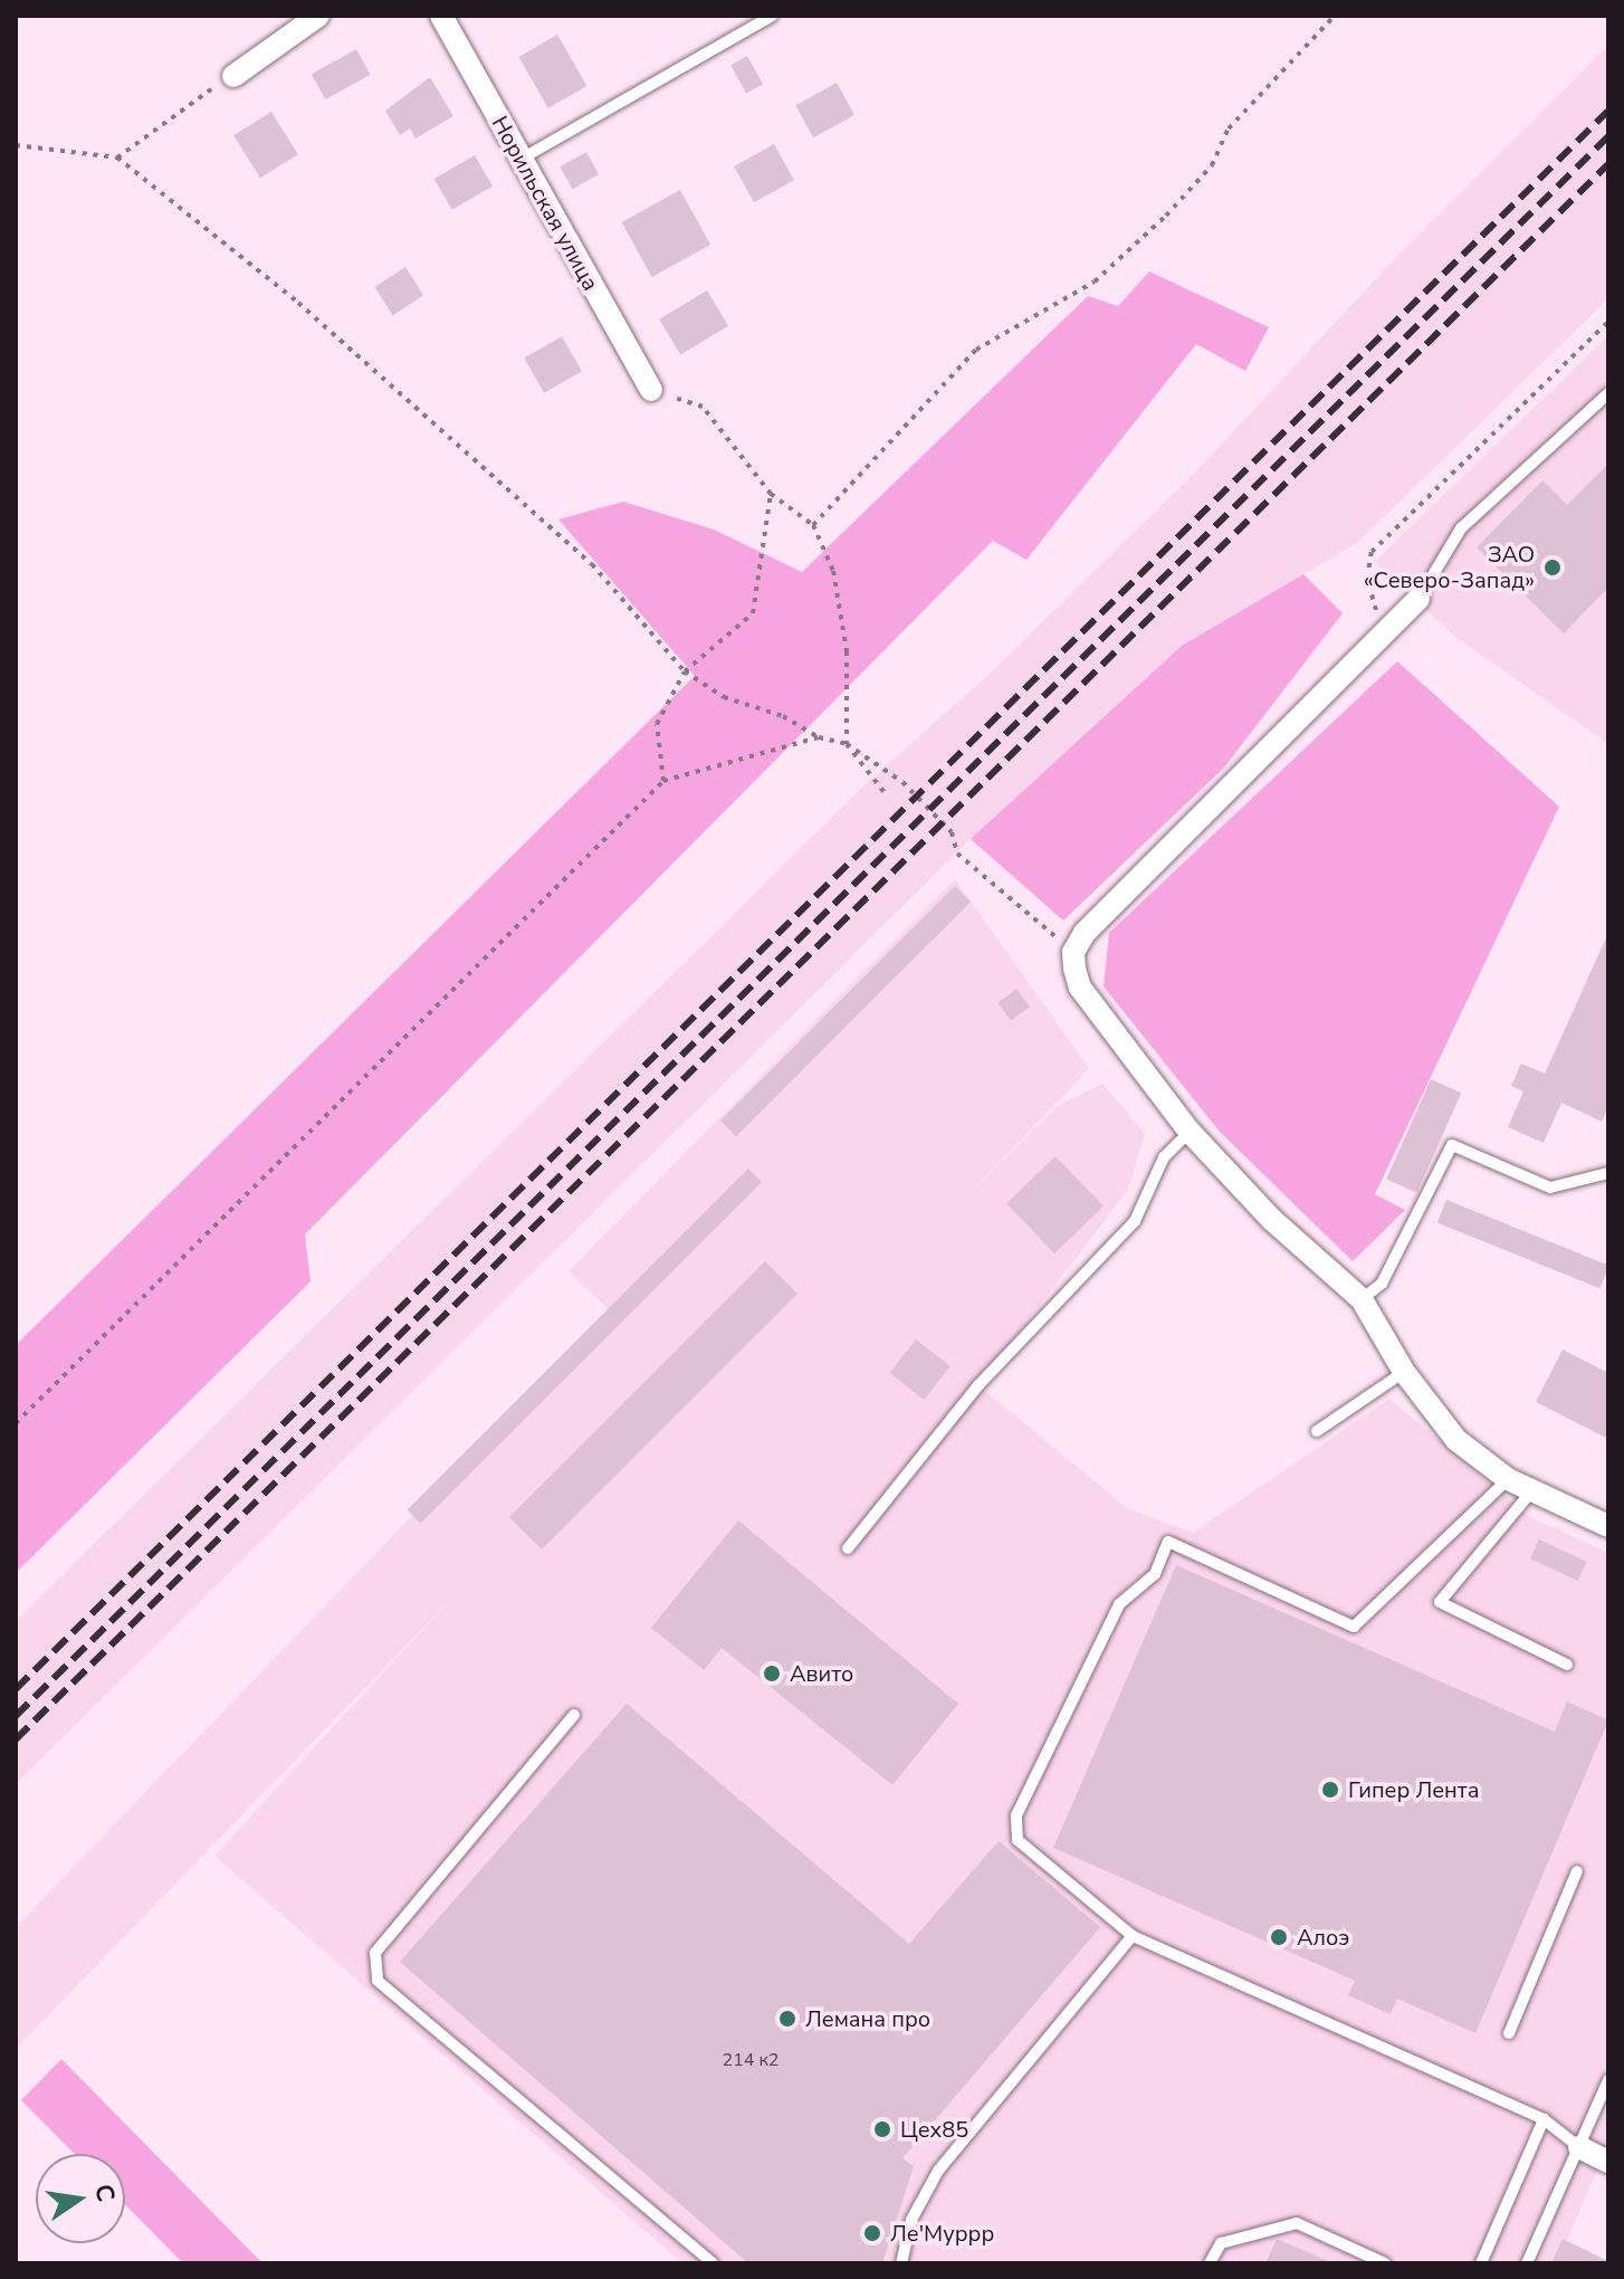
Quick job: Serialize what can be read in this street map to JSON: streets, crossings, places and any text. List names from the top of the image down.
{
  "streets": {
    "street": ["Норильская улица"]
  },
  "places": [
    "ЗАО «Северо-Запад»",
    "Авито",
    "Гипер Лента",
    "Алоэ",
    "Лемана про",
    "Цех85",
    "Ле'Муррр"
  ],
  "house_numbers": ["214 к2"],
  "north": "right"
}
